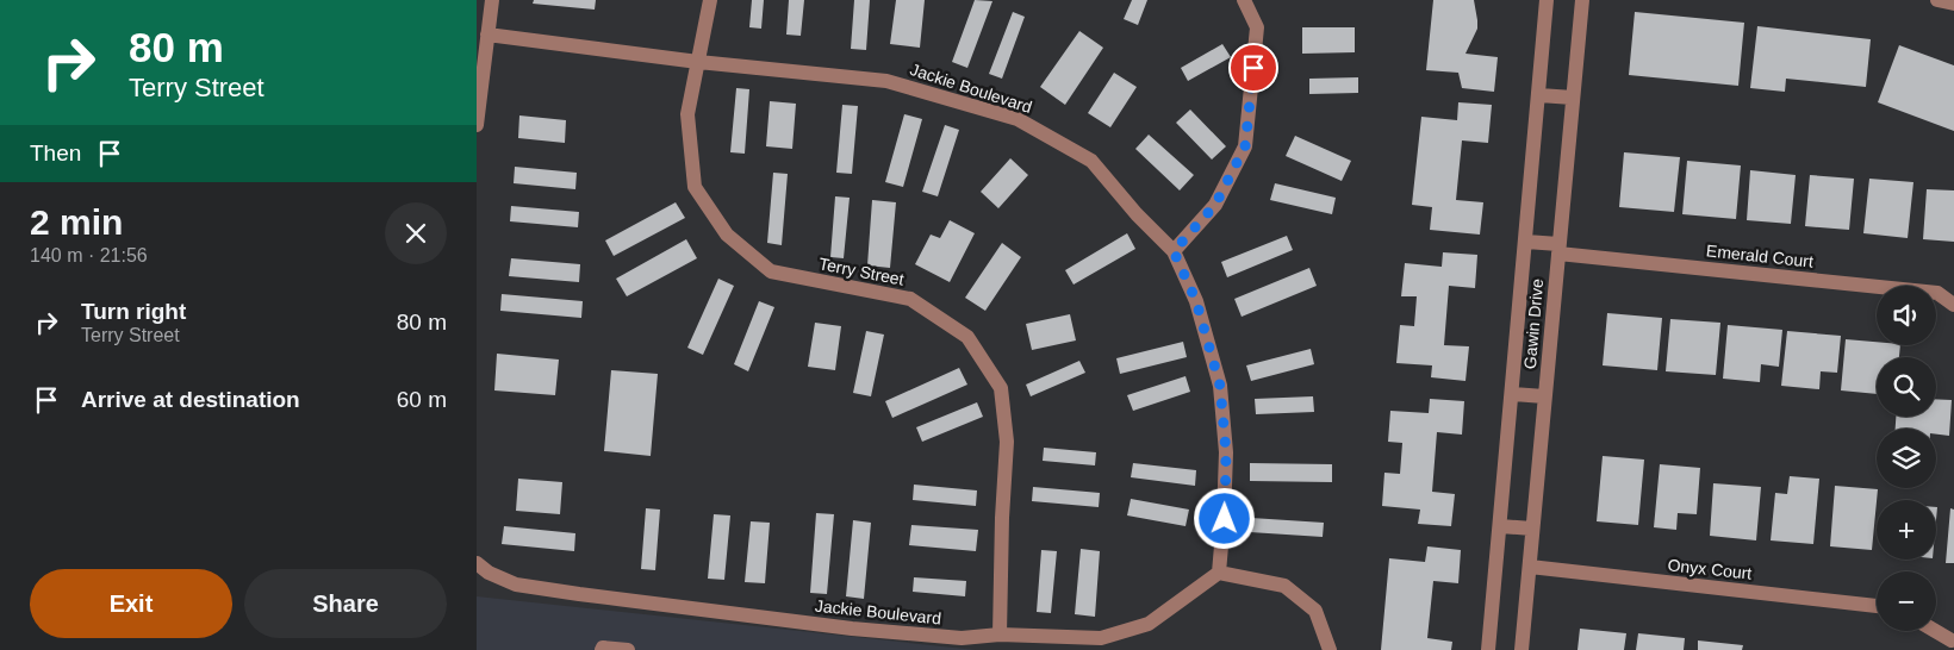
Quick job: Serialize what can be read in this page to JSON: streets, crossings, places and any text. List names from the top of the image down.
{
  "streets": {
    "street": [
      "Jackie Boulevard",
      "Emerald Court",
      "Terry Street",
      "Gawin Drive",
      "Onyx Court"
    ]
  },
  "crossings": [
    ["Jackie Boulevard", "Terry Street"],
    ["Emerald Court", "Gawin Drive"],
    ["Gawin Drive", "Onyx Court"]
  ],
  "page": {
    "turn": ["80 m", "Terry Street"],
    "then": "Then",
    "heading": ["2 min", "140 m · 21:56"],
    "list": [
      {
        "name": "Turn right",
        "note": "Terry Street",
        "value": "80 m"
      },
      {
        "name": "Arrive at destination",
        "value": "60 m"
      }
    ],
    "map_buttons": ["+", "−"],
    "buttons": ["Exit", "Share"]
  }
}
